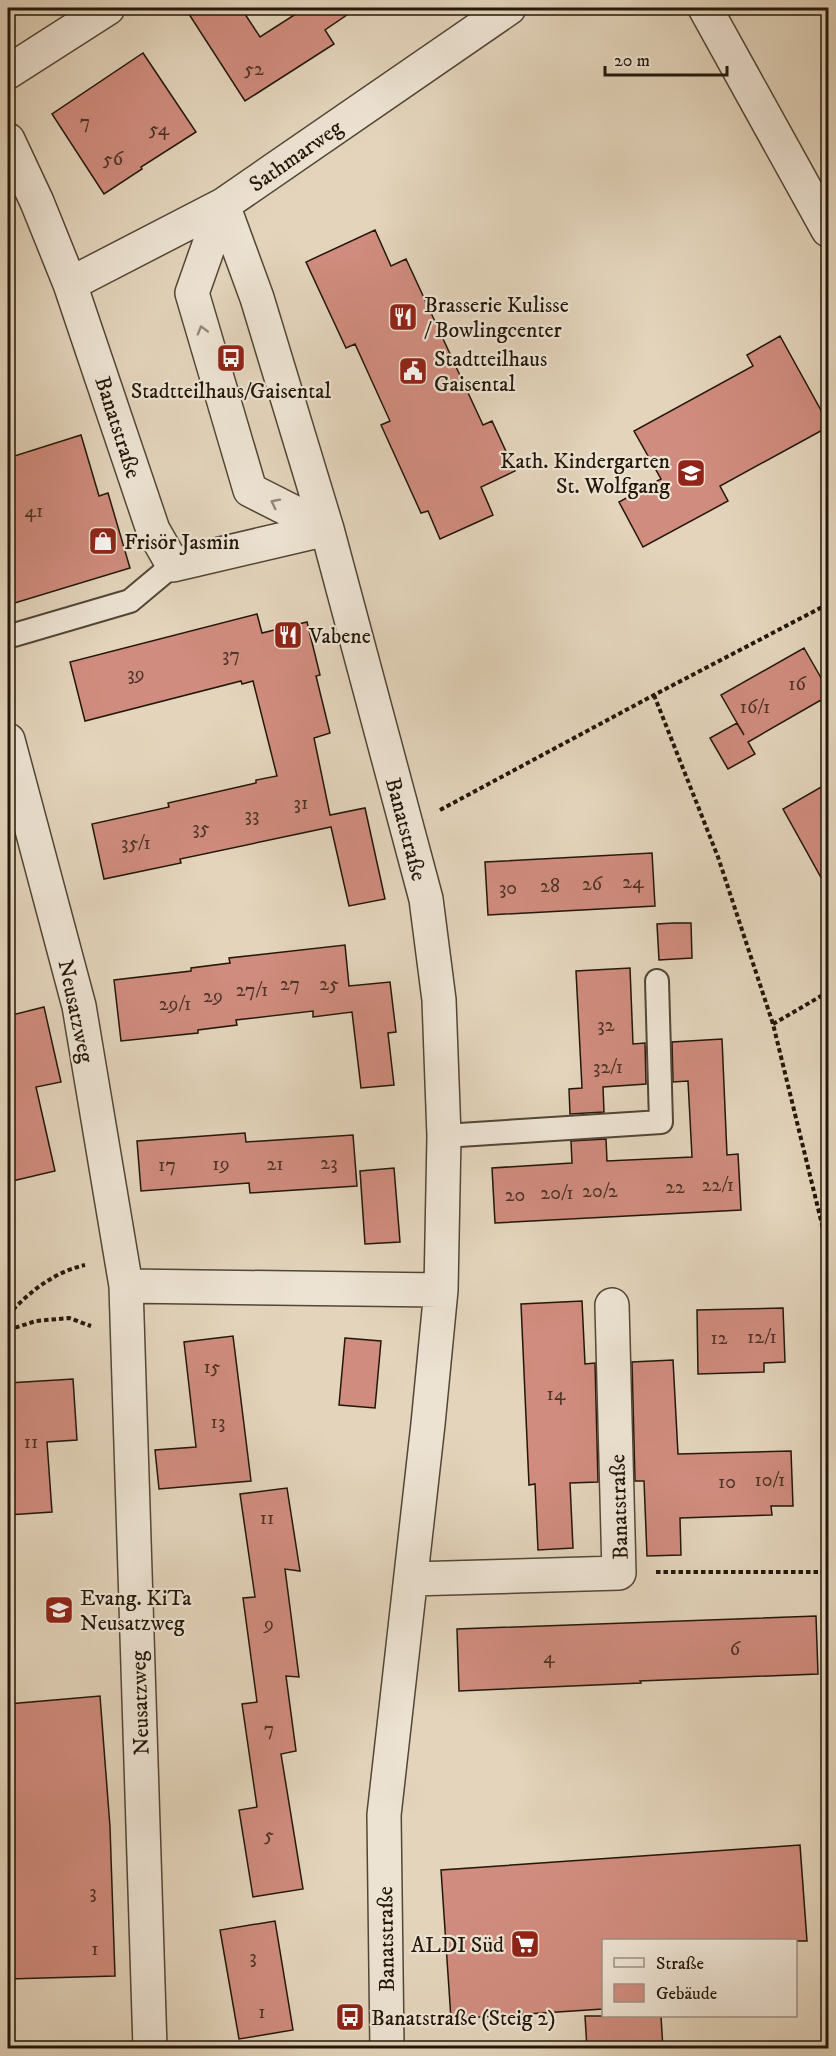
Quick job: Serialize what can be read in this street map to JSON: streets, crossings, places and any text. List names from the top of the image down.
{
  "streets": {
    "street": ["Sathmarweg", "Banatstraße", "Neusatzweg"]
  },
  "crossings": [
    ["Sathmarweg", "Banatstraße"]
  ],
  "places": {
    "restaurant": ["Brasserie Kulisse / Bowlingcenter", "Vabene"],
    "bus stop": ["Stadtteilhaus/Gaisental", "Banatstraße (Steig 2)"],
    "public building": ["Stadtteilhaus Gaisental"],
    "school or university": ["Kath. Kindergarten St. Wolfgang", "Evang. KiTa Neusatzweg"],
    "shop": ["Frisör Jasmin"],
    "supermarket": ["ALDI Süd"]
  },
  "house_numbers": [
    "52",
    "7",
    "54",
    "56",
    "41",
    "37",
    "39",
    "16",
    "16/1",
    "31",
    "33",
    "35",
    "35/1",
    "24",
    "26",
    "28",
    "30",
    "27",
    "25",
    "27/1",
    "29",
    "29/1",
    "32",
    "32/1",
    "23",
    "19",
    "21",
    "17",
    "22/1",
    "22",
    "20/2",
    "20/1",
    "20",
    "12/1",
    "12",
    "15",
    "14",
    "13",
    "11",
    "10/1",
    "10",
    "11",
    "9",
    "6",
    "4",
    "7",
    "5",
    "3",
    "1",
    "3",
    "1"
  ],
  "legend": ["Straße", "Gebäude"],
  "scale_bar": "20 m"
}
